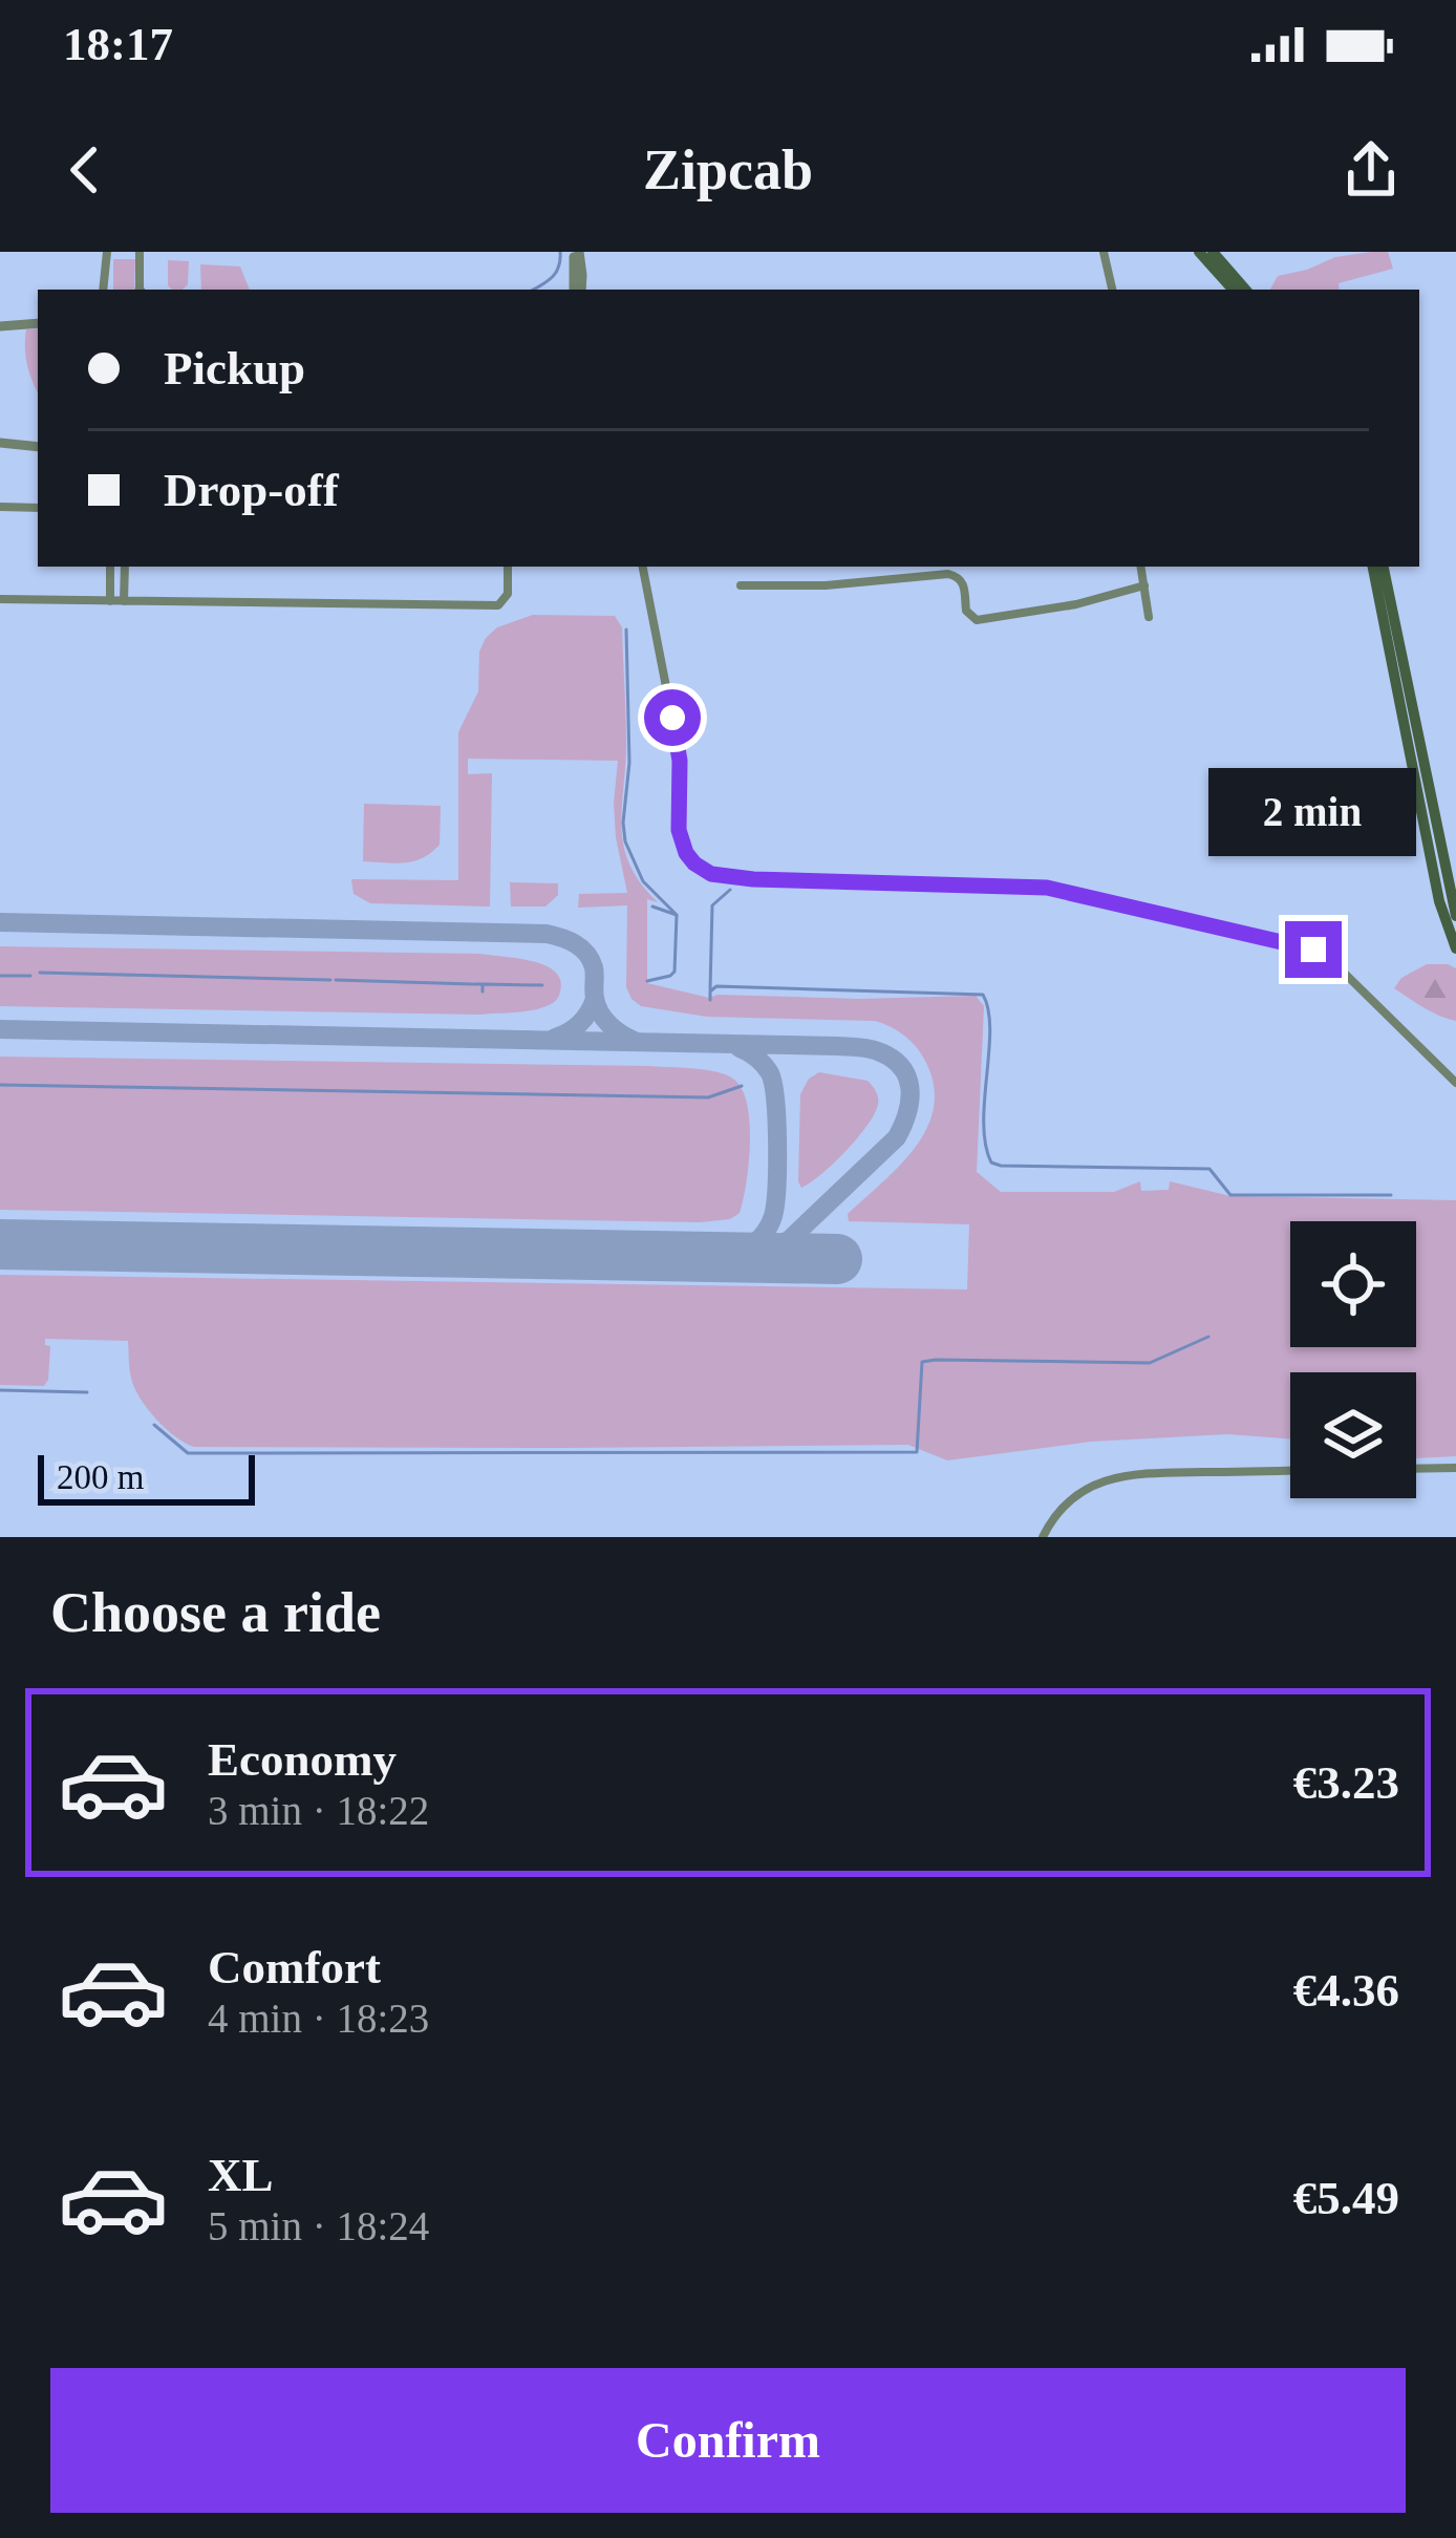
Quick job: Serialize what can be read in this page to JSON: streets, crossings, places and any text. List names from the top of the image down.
{
  "scale_bar": "200 m",
  "page": {
    "status": "18:17",
    "header": "Zipcab",
    "banner": ["Pickup", "Drop-off"],
    "bubble": "2 min",
    "scale": "200 m",
    "heading": "Choose a ride",
    "list": [
      {
        "name": "Economy",
        "note": "3 min · 18:22",
        "value": "€3.23"
      },
      {
        "name": "Comfort",
        "note": "4 min · 18:23",
        "value": "€4.36"
      },
      {
        "name": "XL",
        "note": "5 min · 18:24",
        "value": "€5.49"
      }
    ],
    "buttons": "Confirm"
  }
}
